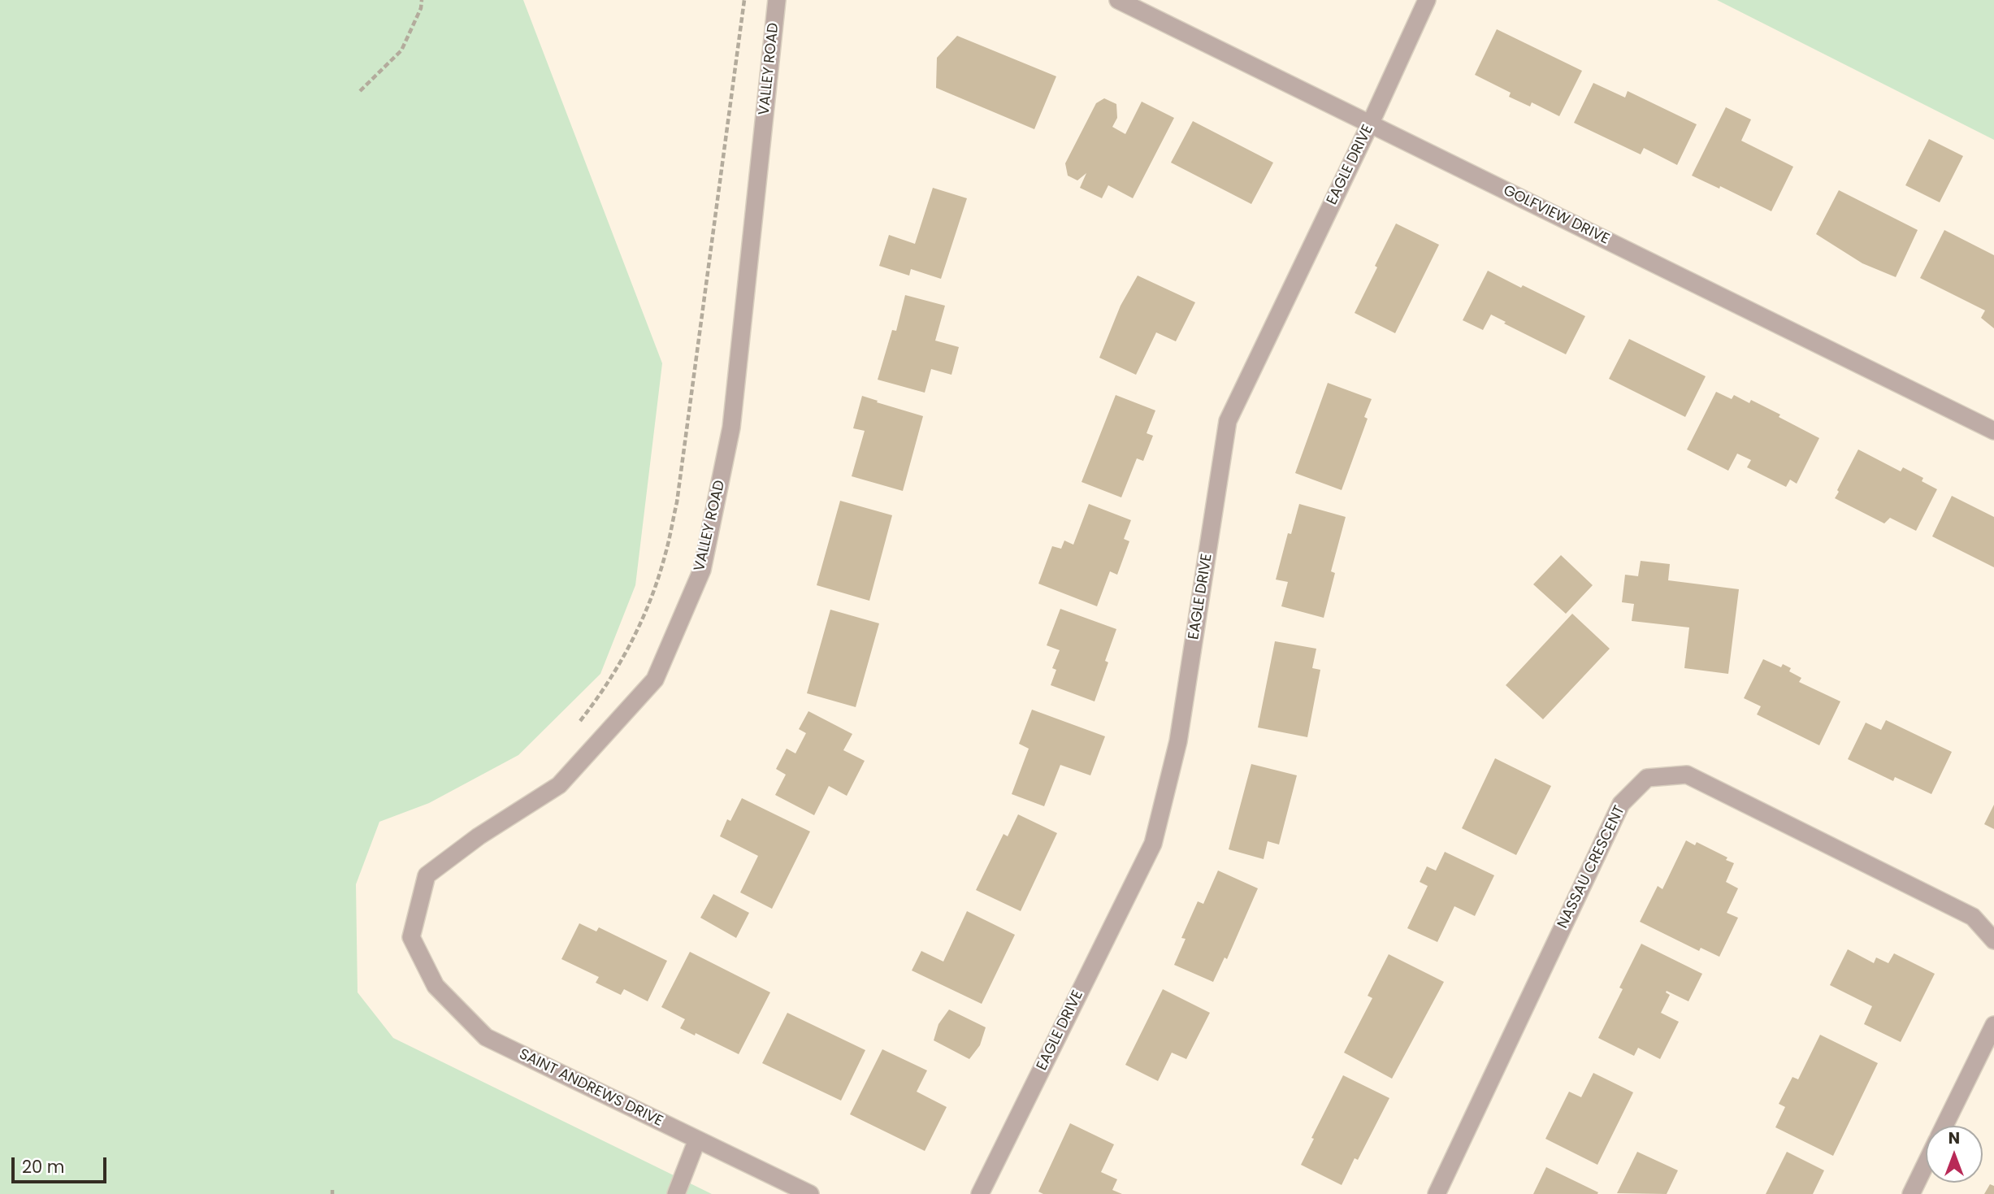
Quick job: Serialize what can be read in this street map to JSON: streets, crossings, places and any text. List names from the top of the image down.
{
  "streets": {
    "street": [
      "VALLEY ROAD",
      "EAGLE DRIVE",
      "GOLFVIEW DRIVE",
      "NASSAU CRESCENT",
      "SAINT ANDREWS DRIVE"
    ]
  },
  "crossings": [
    ["VALLEY ROAD", "SAINT ANDREWS DRIVE"],
    ["EAGLE DRIVE", "GOLFVIEW DRIVE"]
  ],
  "scale_bar": "20 m",
  "north": "top"
}
